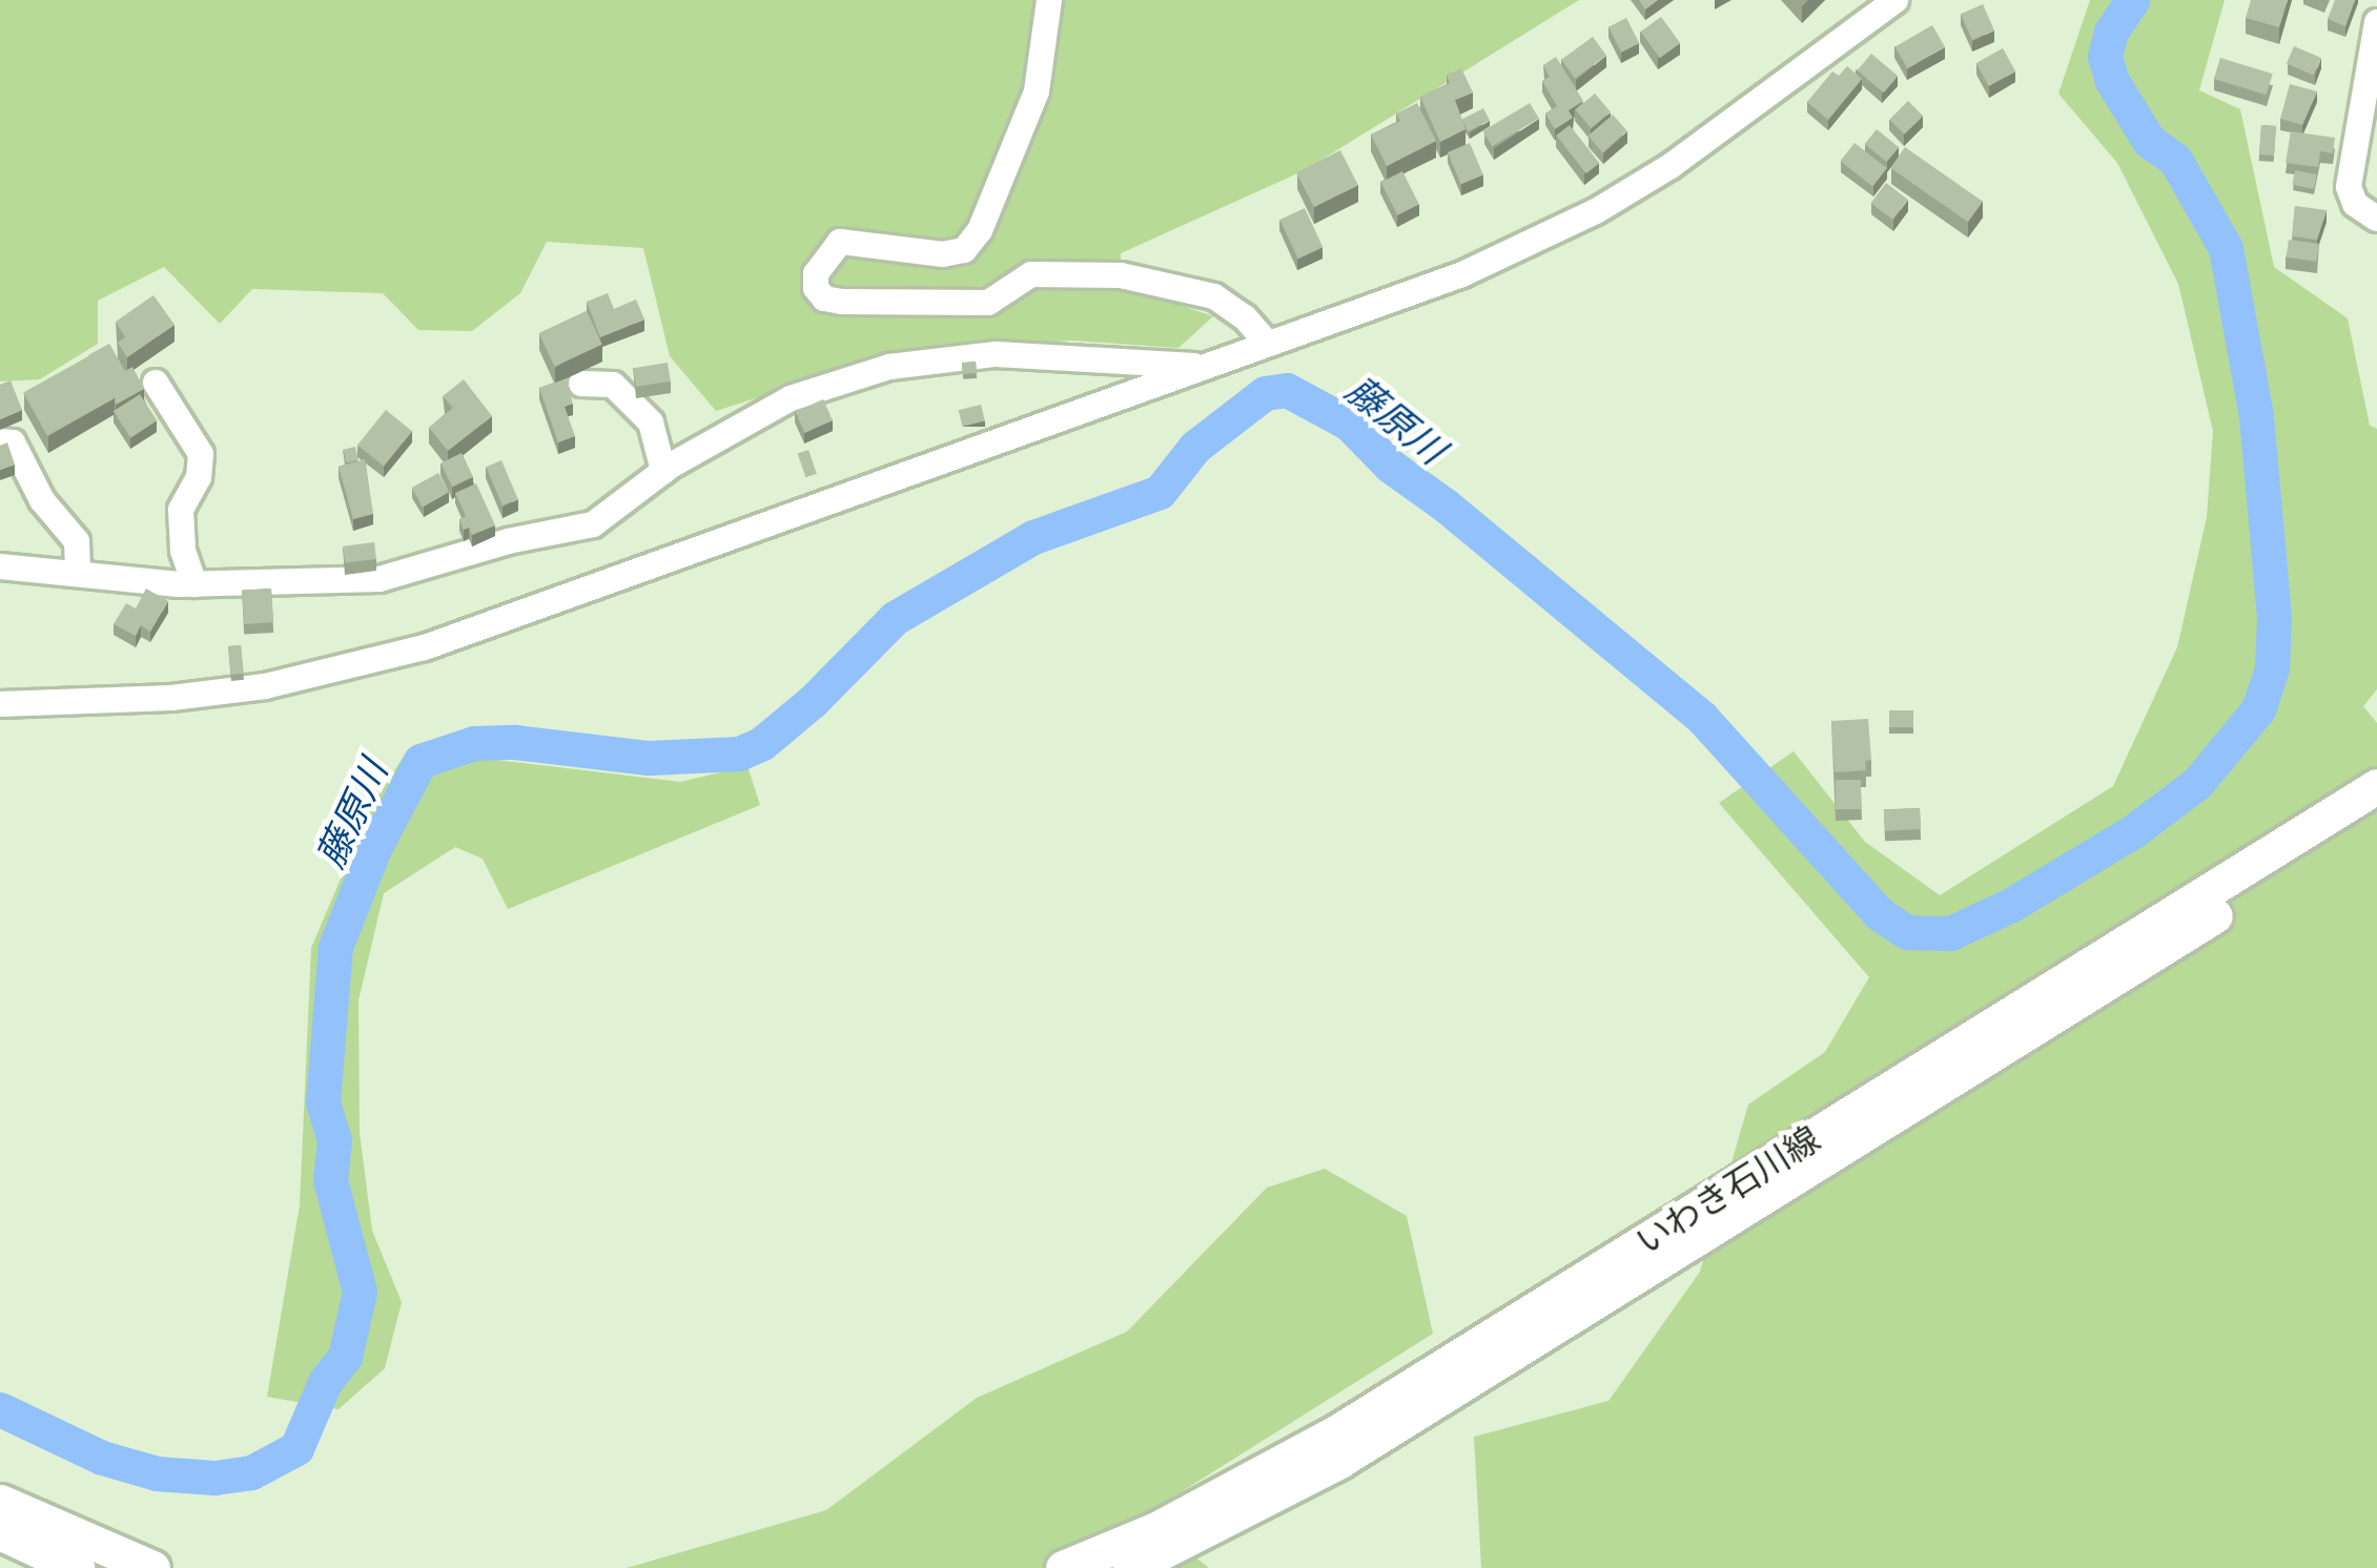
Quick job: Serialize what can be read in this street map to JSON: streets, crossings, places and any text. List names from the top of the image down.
{
  "streets": {
    "main road": ["いわき石川線"]
  },
  "water": ["藤原川"]
}
